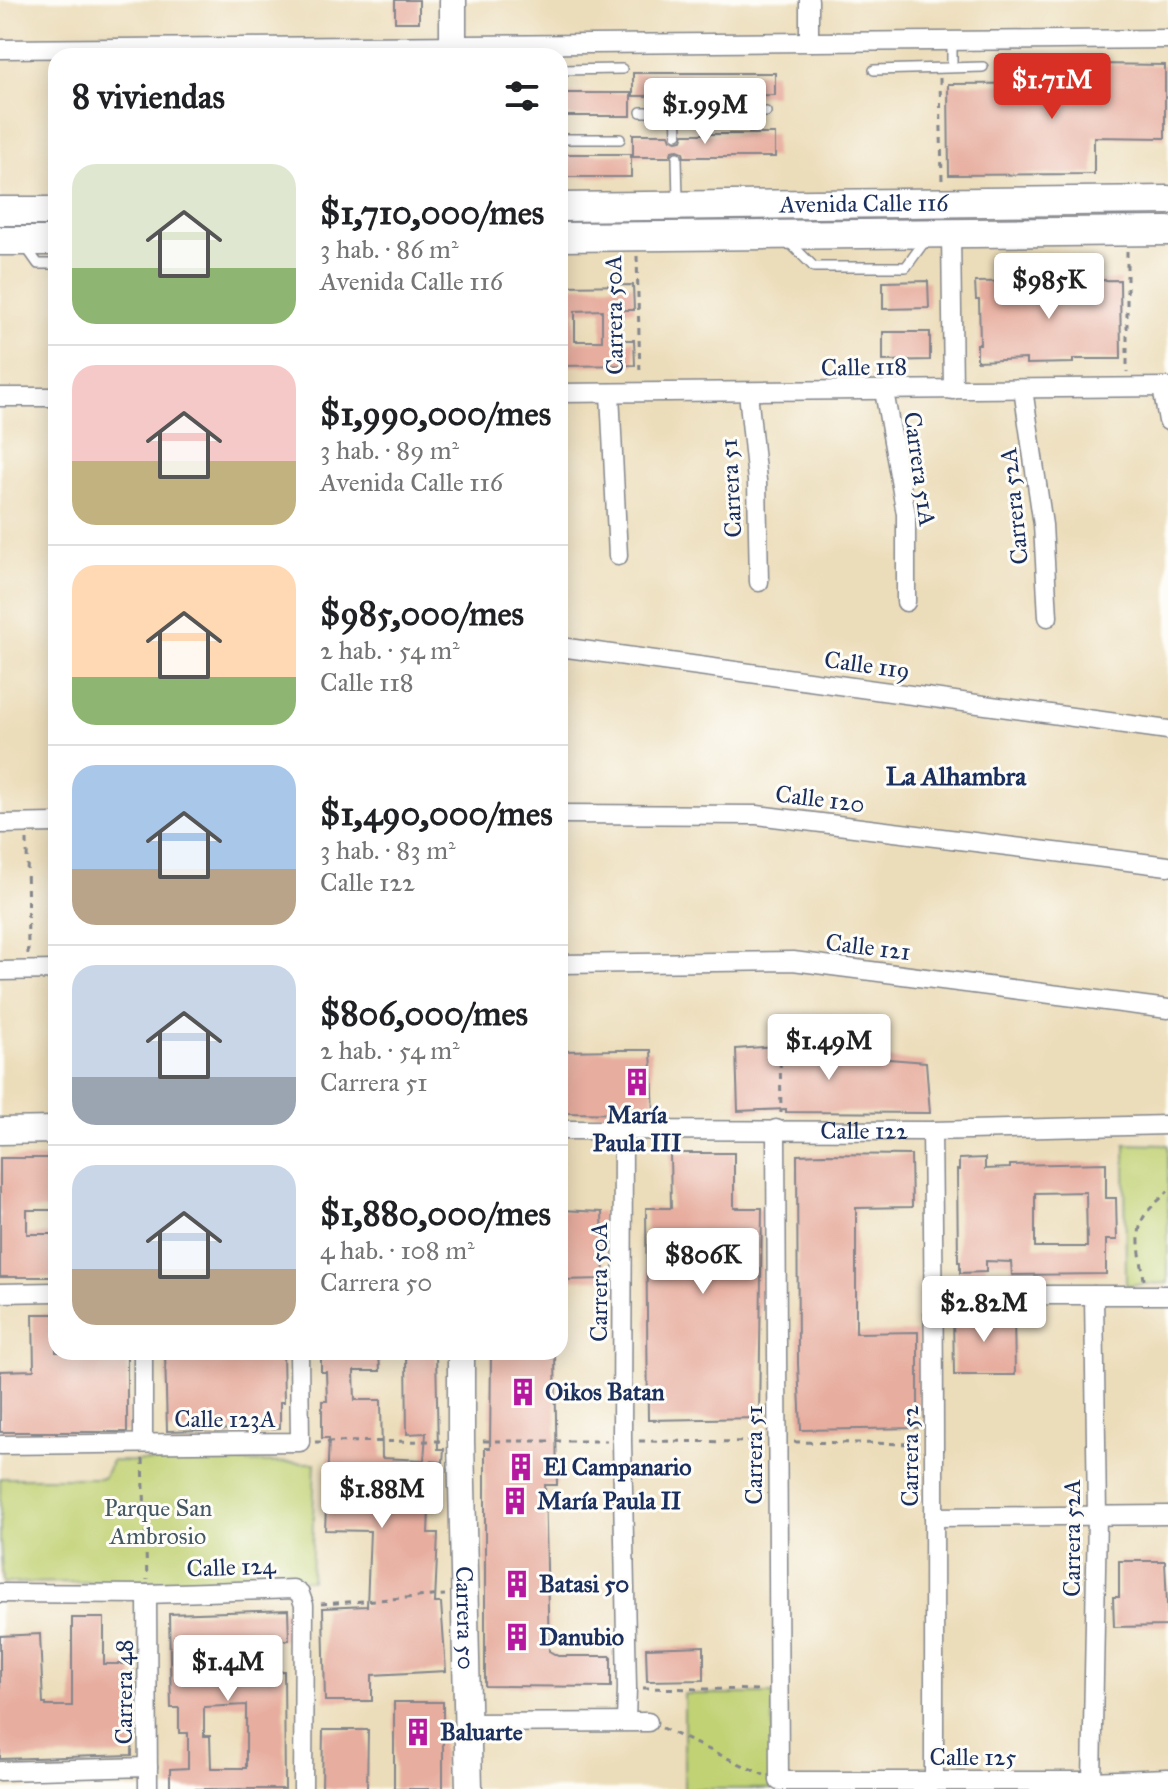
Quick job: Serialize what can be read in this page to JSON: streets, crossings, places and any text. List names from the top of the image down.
{
  "streets": {
    "main road": ["Avenida Calle 116"],
    "street": [
      "Carrera 50A",
      "Calle 118",
      "Carrera 51A",
      "Carrera 51",
      "Carrera 52A",
      "Calle 119",
      "Calle 120",
      "Calle 121",
      "Calle 122",
      "Calle 123A",
      "Carrera 52",
      "Calle 124",
      "Carrera 50",
      "Carrera 48",
      "Calle 125"
    ]
  },
  "crossings": [
    ["Avenida Calle 116", "Carrera 50A"],
    ["Carrera 50A", "Calle 118"],
    ["Carrera 50A", "Calle 122"],
    ["Calle 118", "Carrera 51A"],
    ["Calle 118", "Carrera 51"],
    ["Calle 118", "Carrera 52A"],
    ["Carrera 51", "Calle 122"],
    ["Carrera 51", "Calle 125"],
    ["Carrera 52A", "Calle 125"],
    ["Calle 122", "Carrera 52"],
    ["Carrera 52", "Calle 125"],
    ["Calle 124", "Carrera 48"]
  ],
  "districts": ["La Alhambra"],
  "parks": ["Parque San Ambrosio"],
  "places": {
    "building": [
      "María Paula III",
      "Oikos Batan",
      "El Campanario",
      "María Paula II",
      "Batasi 50",
      "Danubio",
      "Baluarte"
    ]
  },
  "page": {
    "heading": "8 viviendas",
    "price": [
      "$1.71M",
      "$1.99M",
      "$985K",
      "$1.49M",
      "$806K",
      "$2.82M",
      "$1.88M",
      "$1.4M"
    ],
    "list": [
      {
        "name": "$1,710,000/mes",
        "note": "3 hab. · 86 m² · Avenida Calle 116"
      },
      {
        "name": "$1,990,000/mes",
        "note": "3 hab. · 89 m² · Avenida Calle 116"
      },
      {
        "name": "$985,000/mes",
        "note": "2 hab. · 54 m² · Calle 118"
      },
      {
        "name": "$1,490,000/mes",
        "note": "3 hab. · 83 m² · Calle 122"
      },
      {
        "name": "$806,000/mes",
        "note": "2 hab. · 54 m² · Carrera 51"
      },
      {
        "name": "$1,880,000/mes",
        "note": "4 hab. · 108 m² · Carrera 50"
      }
    ]
  }
}
